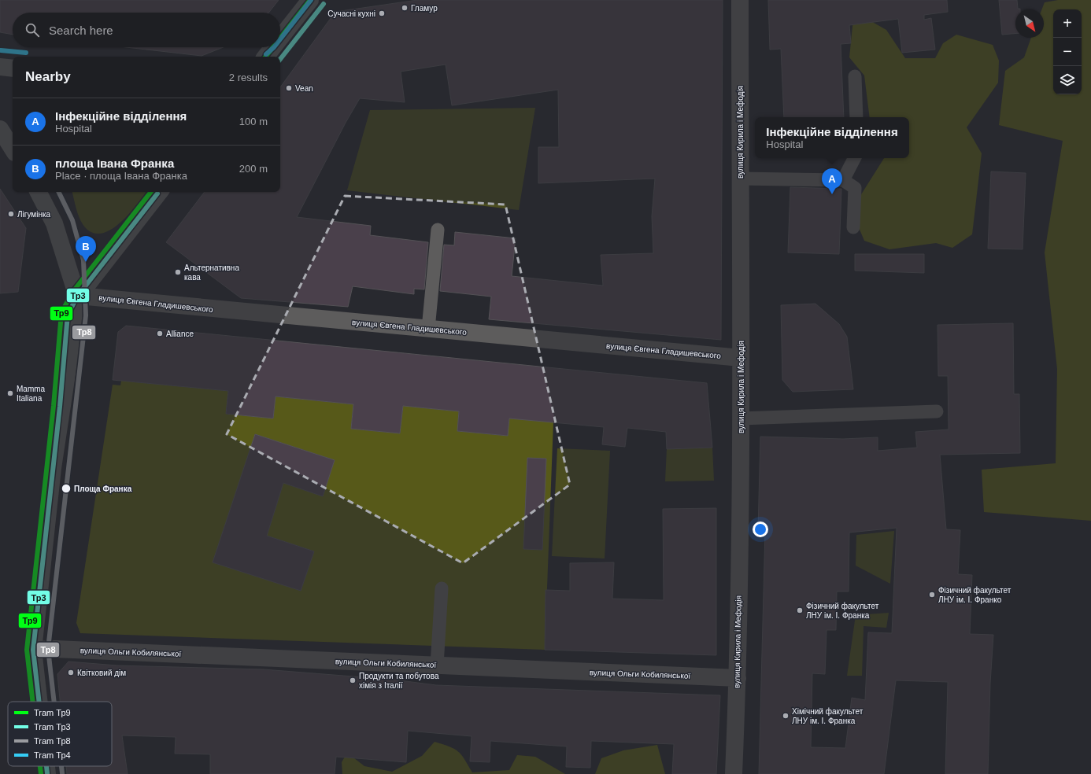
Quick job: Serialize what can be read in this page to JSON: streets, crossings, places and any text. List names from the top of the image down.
{
  "streets": {
    "street": ["вулиця Кирила і Мефодія", "вулиця Євгена Гладишевського", "вулиця Ольги Кобилянської"]
  },
  "crossings": [
    ["вулиця Кирила і Мефодія", "вулиця Євгена Гладишевського"],
    ["вулиця Кирила і Мефодія", "вулиця Ольги Кобилянської"]
  ],
  "places": [
    "Гламур",
    "Сучасні кухні",
    "Vean",
    "Лігумінка",
    "Альтернативна кава",
    "Alliance",
    "Mamma Italiana",
    "Площа Франка",
    "Фізичний факультет ЛНУ ім. І. Франко",
    "Фізичний факультет ЛНУ ім. І. Франка",
    "Квітковий дім",
    "Продукти та побутова хімія з Італії",
    "Хімічний факультет ЛНУ ім. І. Франка"
  ],
  "lines": [
    "tram line Тр9",
    "tram line Тр4",
    "tram line Тр3",
    "tram line Тр8"
  ],
  "legend": [
    "Tram Тр9",
    "Tram Тр3",
    "Tram Тр8",
    "Tram Тр4"
  ],
  "north": "bottom right",
  "page": {
    "map_buttons": ["+", "−"],
    "search": "Search here",
    "heading": ["Nearby", "2 results"],
    "list": [
      {
        "mark": "A",
        "name": "Інфекційне відділення",
        "note": "Hospital",
        "value": "100 m"
      },
      {
        "mark": "B",
        "name": "площа Івана Франка",
        "note": "Place · площа Івана Франка",
        "value": "200 m"
      }
    ],
    "popup": ["Інфекційне відділення", "Hospital"],
    "pins": ["A", "B"]
  }
}
